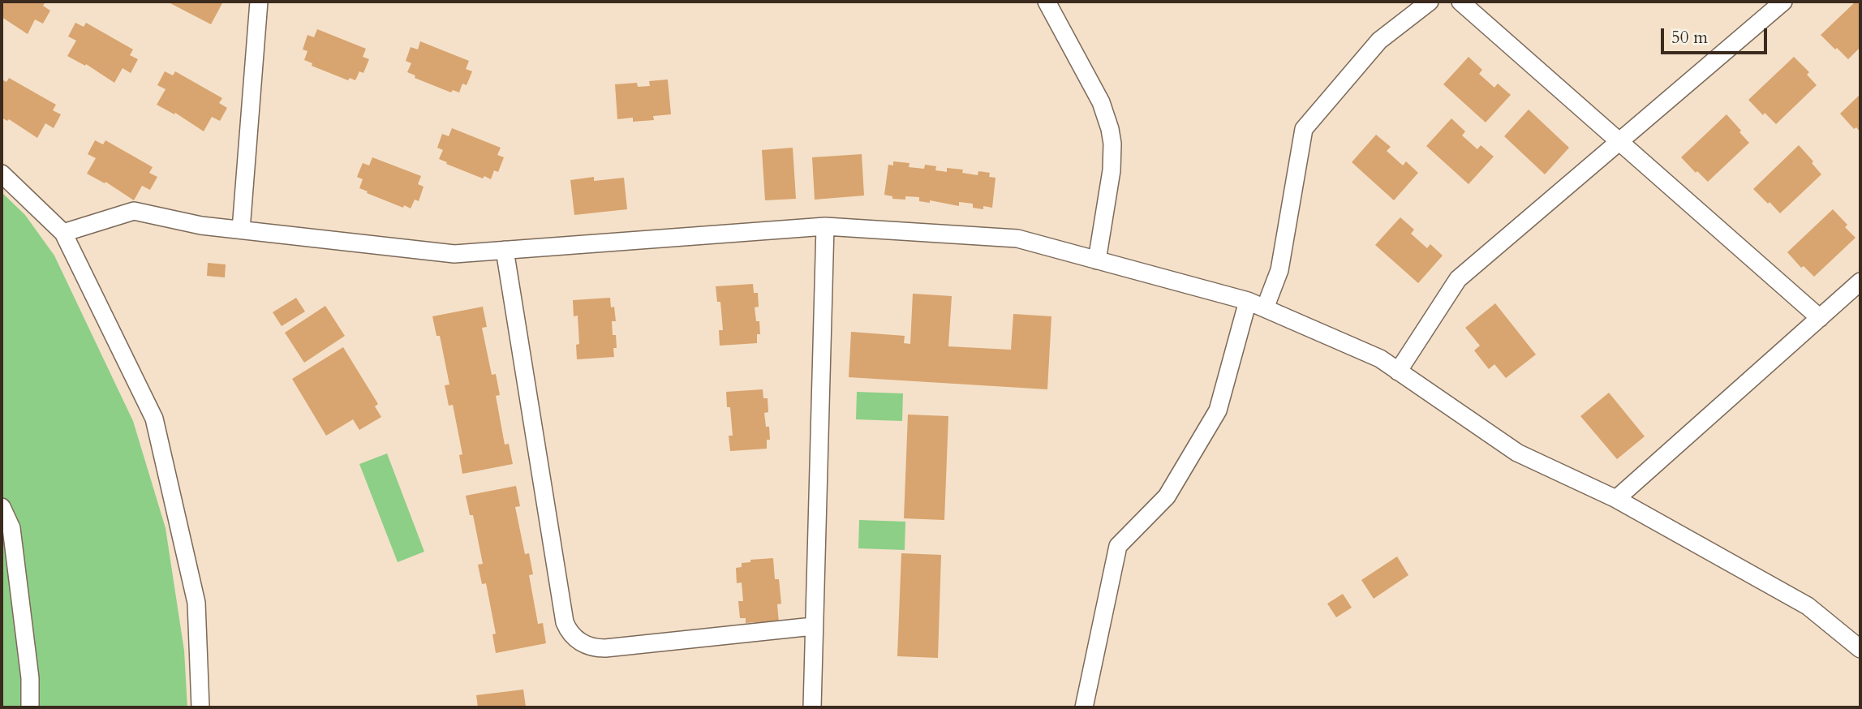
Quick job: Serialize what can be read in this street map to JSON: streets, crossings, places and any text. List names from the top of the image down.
{
  "scale_bar": "50 m"
}
